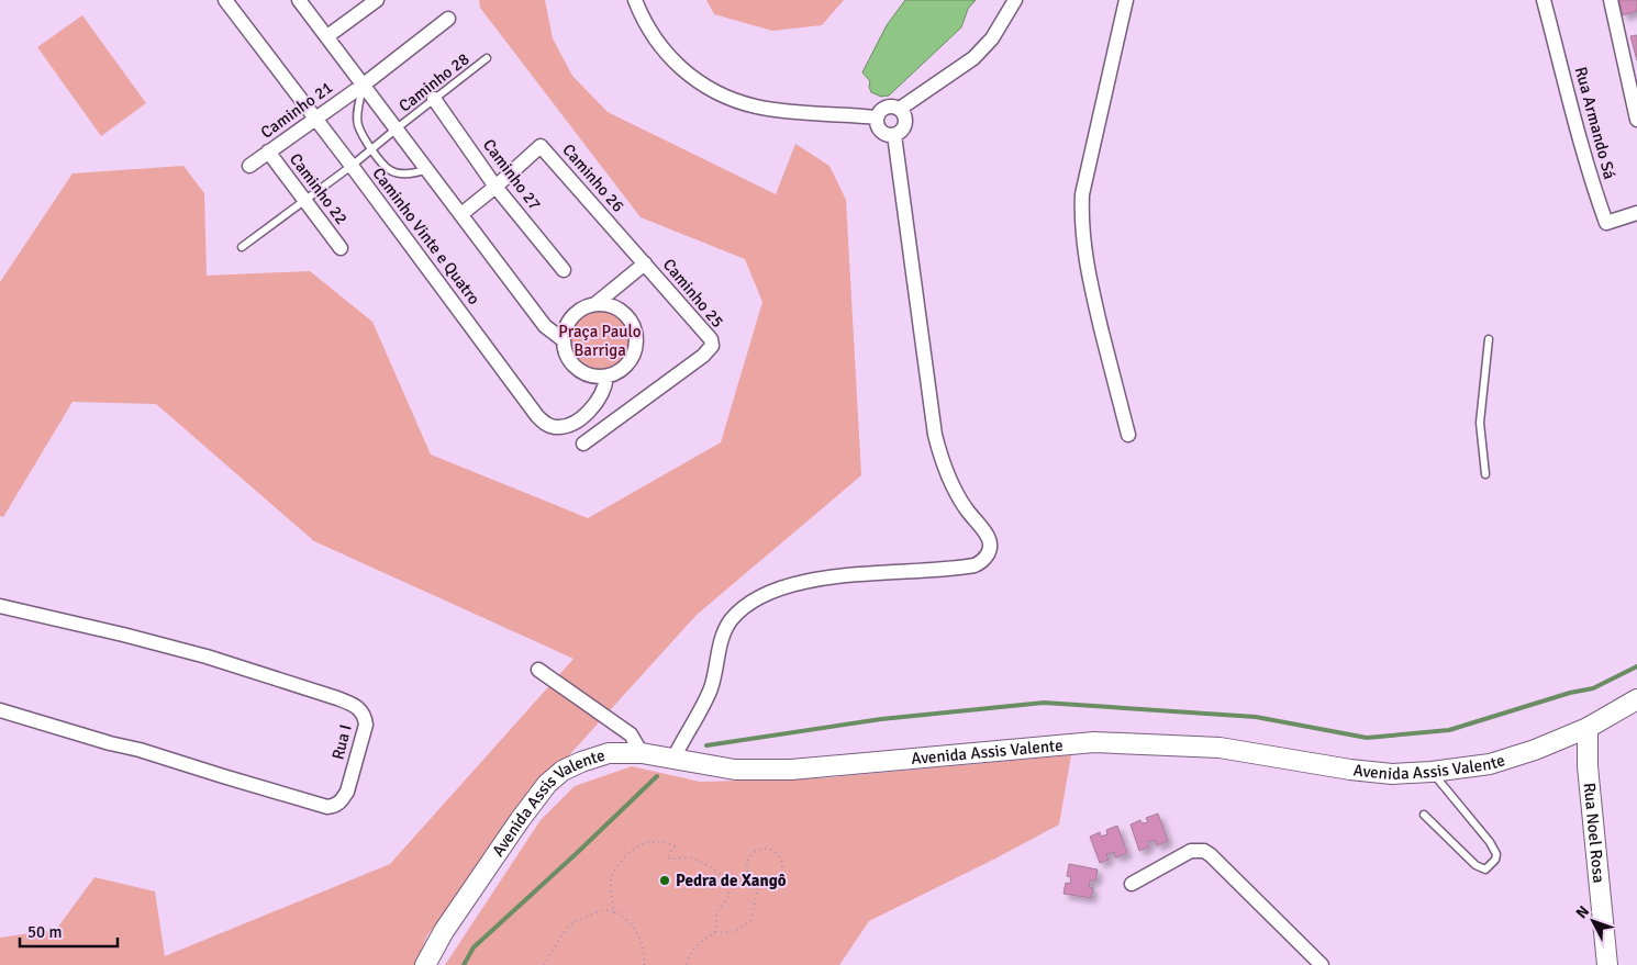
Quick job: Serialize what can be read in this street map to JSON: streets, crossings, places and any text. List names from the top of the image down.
{
  "streets": {
    "main road": ["Avenida Assis Valente", "Rua Noel Rosa"],
    "street": [
      "Caminho 21",
      "Rua Armando Sá",
      "Caminho 27",
      "Caminho 26",
      "Caminho 22",
      "Caminho Vinte e Quatro",
      "Caminho 25",
      "Rua I"
    ],
    "lane": ["Caminho 28"]
  },
  "crossings": [
    ["Caminho 28", "Caminho 27"],
    ["Caminho 28", "Caminho 22"],
    ["Caminho 28", "Caminho Vinte e Quatro"],
    ["Caminho 21", "Caminho 22"],
    ["Caminho 21", "Caminho Vinte e Quatro"],
    ["Caminho 27", "Caminho 26"],
    ["Caminho 26", "Caminho 25"],
    ["Caminho Vinte e Quatro", "Caminho 25"],
    ["Avenida Assis Valente", "Rua Noel Rosa"]
  ],
  "parks": ["Praça Paulo Barriga"],
  "places": ["Pedra de Xangô"],
  "scale_bar": "50 m",
  "north": "top left"
}
